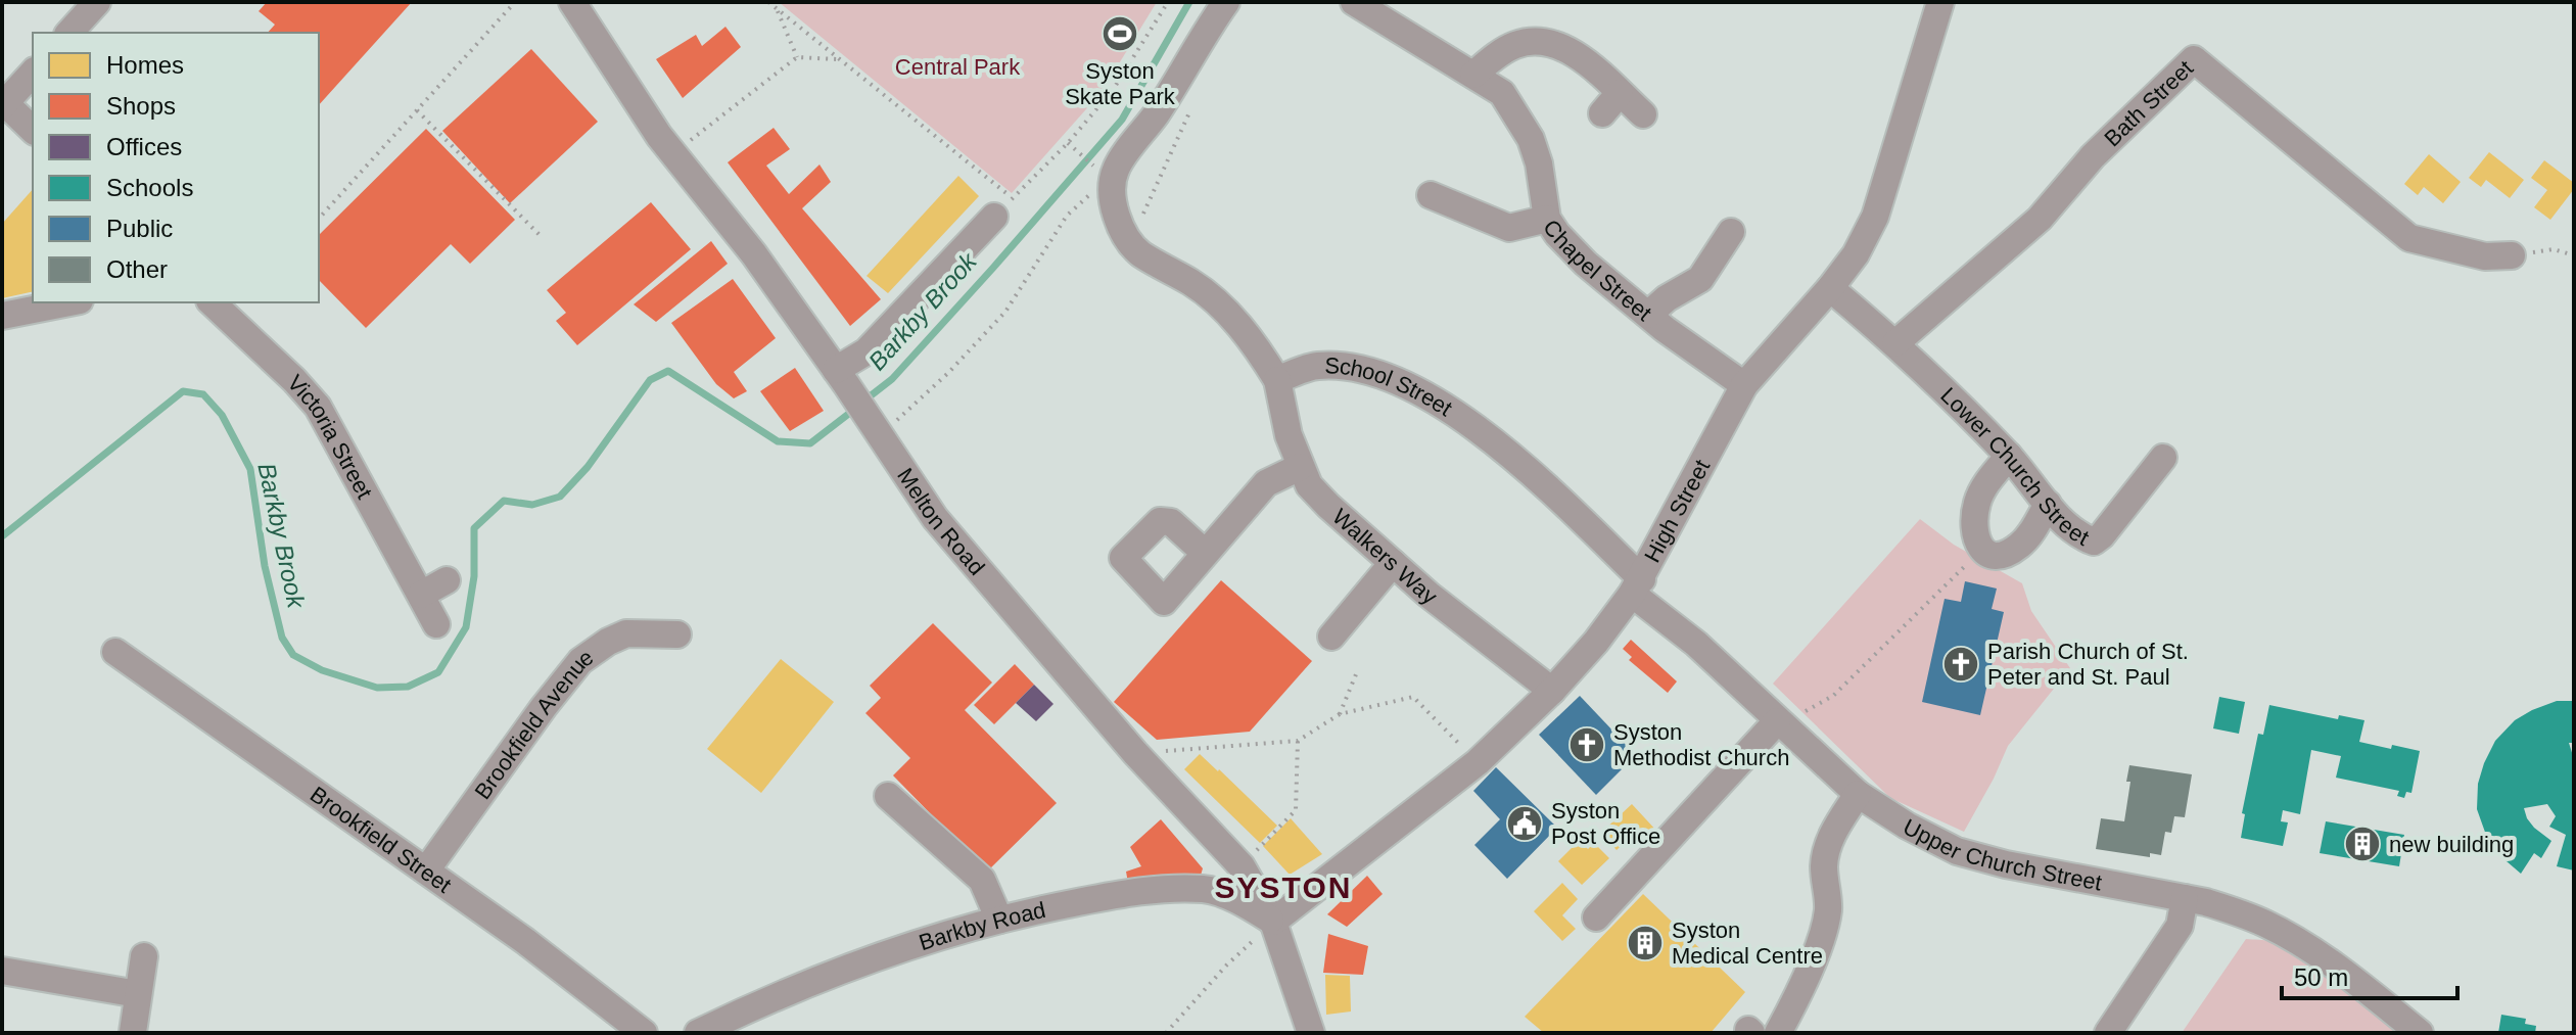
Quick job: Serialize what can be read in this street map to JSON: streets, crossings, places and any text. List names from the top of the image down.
{
  "streets": {
    "street": [
      "Bath Street",
      "Chapel Street",
      "School Street",
      "Victoria Street",
      "Lower Church Street",
      "High Street",
      "Melton Road",
      "Walkers Way",
      "Brookfield Avenue",
      "Brookfield Street",
      "Upper Church Street",
      "Barkby Road"
    ]
  },
  "crossings": [
    ["Bath Street", "Lower Church Street"],
    ["Chapel Street", "High Street"],
    ["School Street", "High Street"],
    ["School Street", "Walkers Way"],
    ["School Street", "Upper Church Street"],
    ["Lower Church Street", "High Street"],
    ["High Street", "Melton Road"],
    ["High Street", "Walkers Way"],
    ["High Street", "Upper Church Street"],
    ["High Street", "Barkby Road"],
    ["Melton Road", "Barkby Road"],
    ["Brookfield Avenue", "Brookfield Street"]
  ],
  "districts": ["SYSTON"],
  "water": ["Barkby Brook"],
  "parks": ["Central Park"],
  "places": {
    "sports": ["Syston Skate Park"],
    "church": ["Parish Church of St. Peter and St. Paul", "Syston Methodist Church"],
    "public building": ["Syston Post Office"],
    "building": ["new building", "Syston Medical Centre"]
  },
  "legend": [
    "Homes",
    "Shops",
    "Offices",
    "Schools",
    "Public",
    "Other"
  ],
  "scale_bar": "50 m"
}
